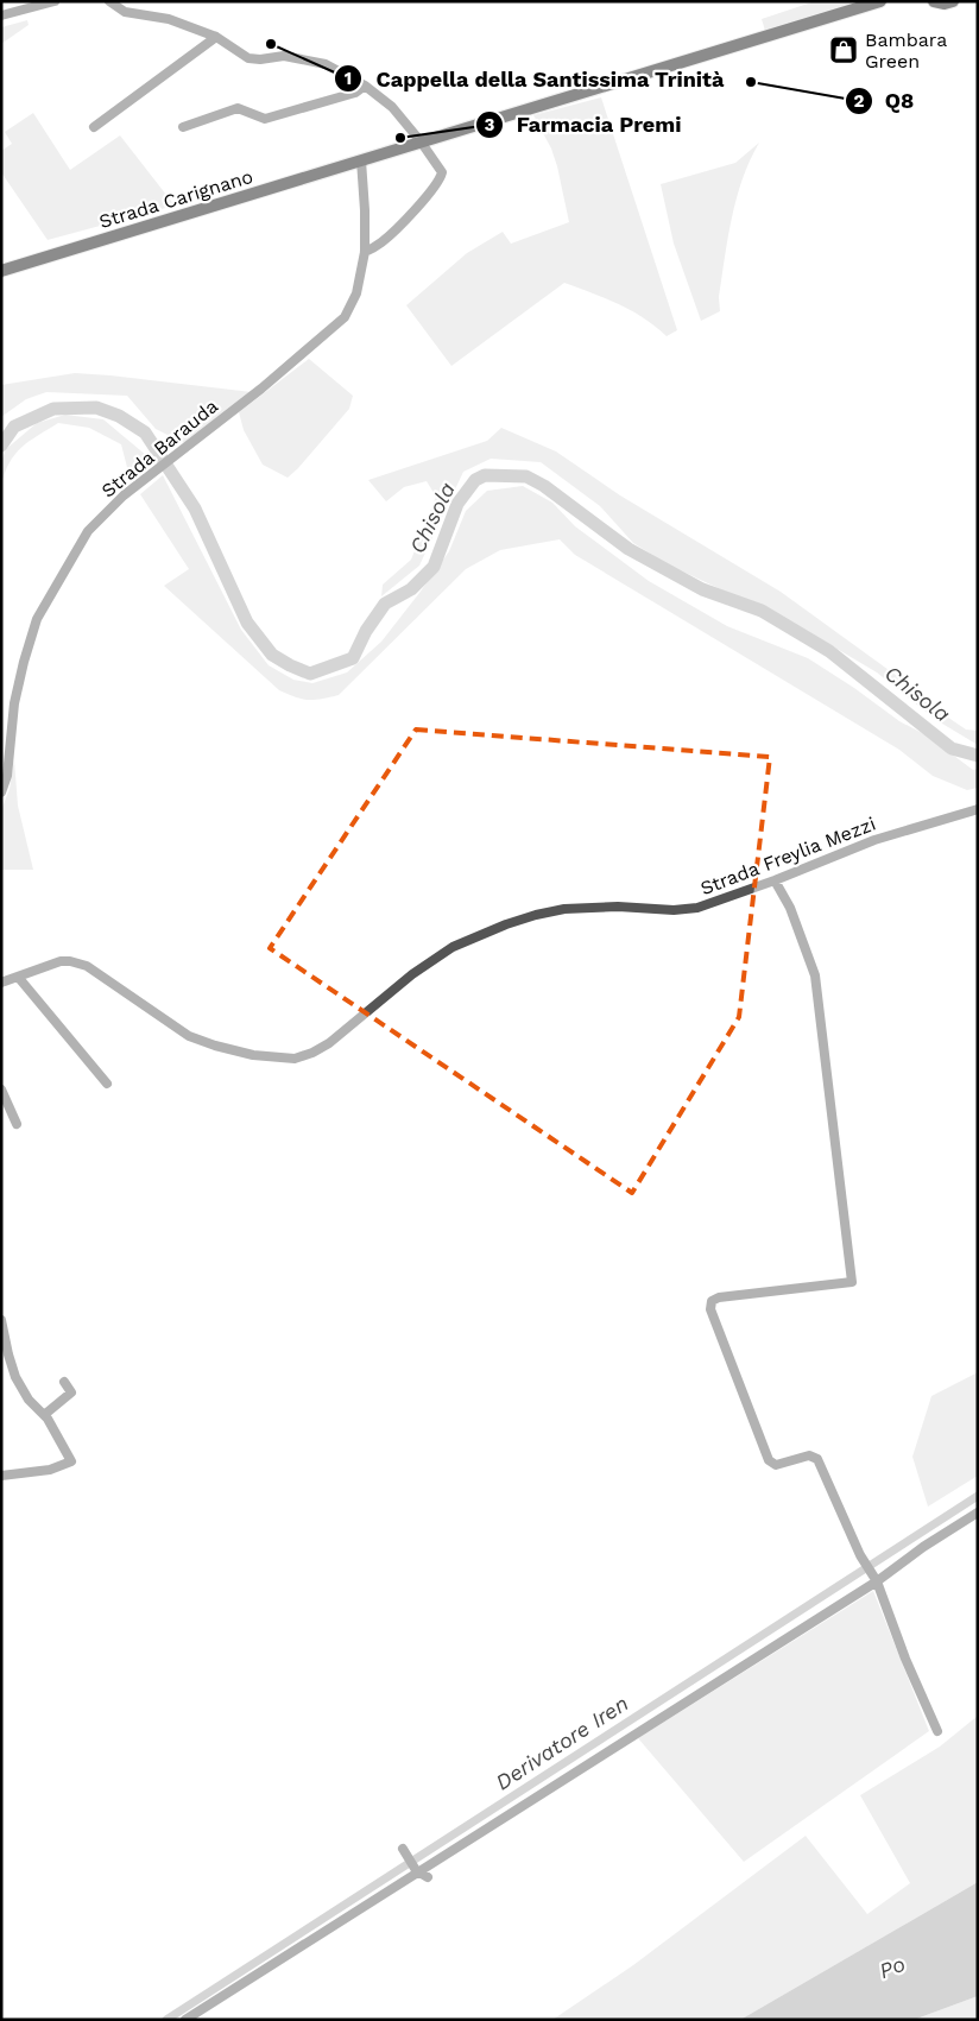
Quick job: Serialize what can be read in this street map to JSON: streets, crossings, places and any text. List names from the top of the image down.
{
  "streets": {
    "main road": ["Strada Carignano"],
    "street": ["Strada Barauda", "Strada Freylia Mezzi"]
  },
  "crossings": [
    ["Strada Carignano", "Strada Barauda"]
  ],
  "water": ["Chisola", "Derivatore Iren", "Po"],
  "places": {
    "other": ["Cappella della Santissima Trinità", "Q8", "Farmacia Premi"],
    "shop": ["Bambara Green"]
  }
}
